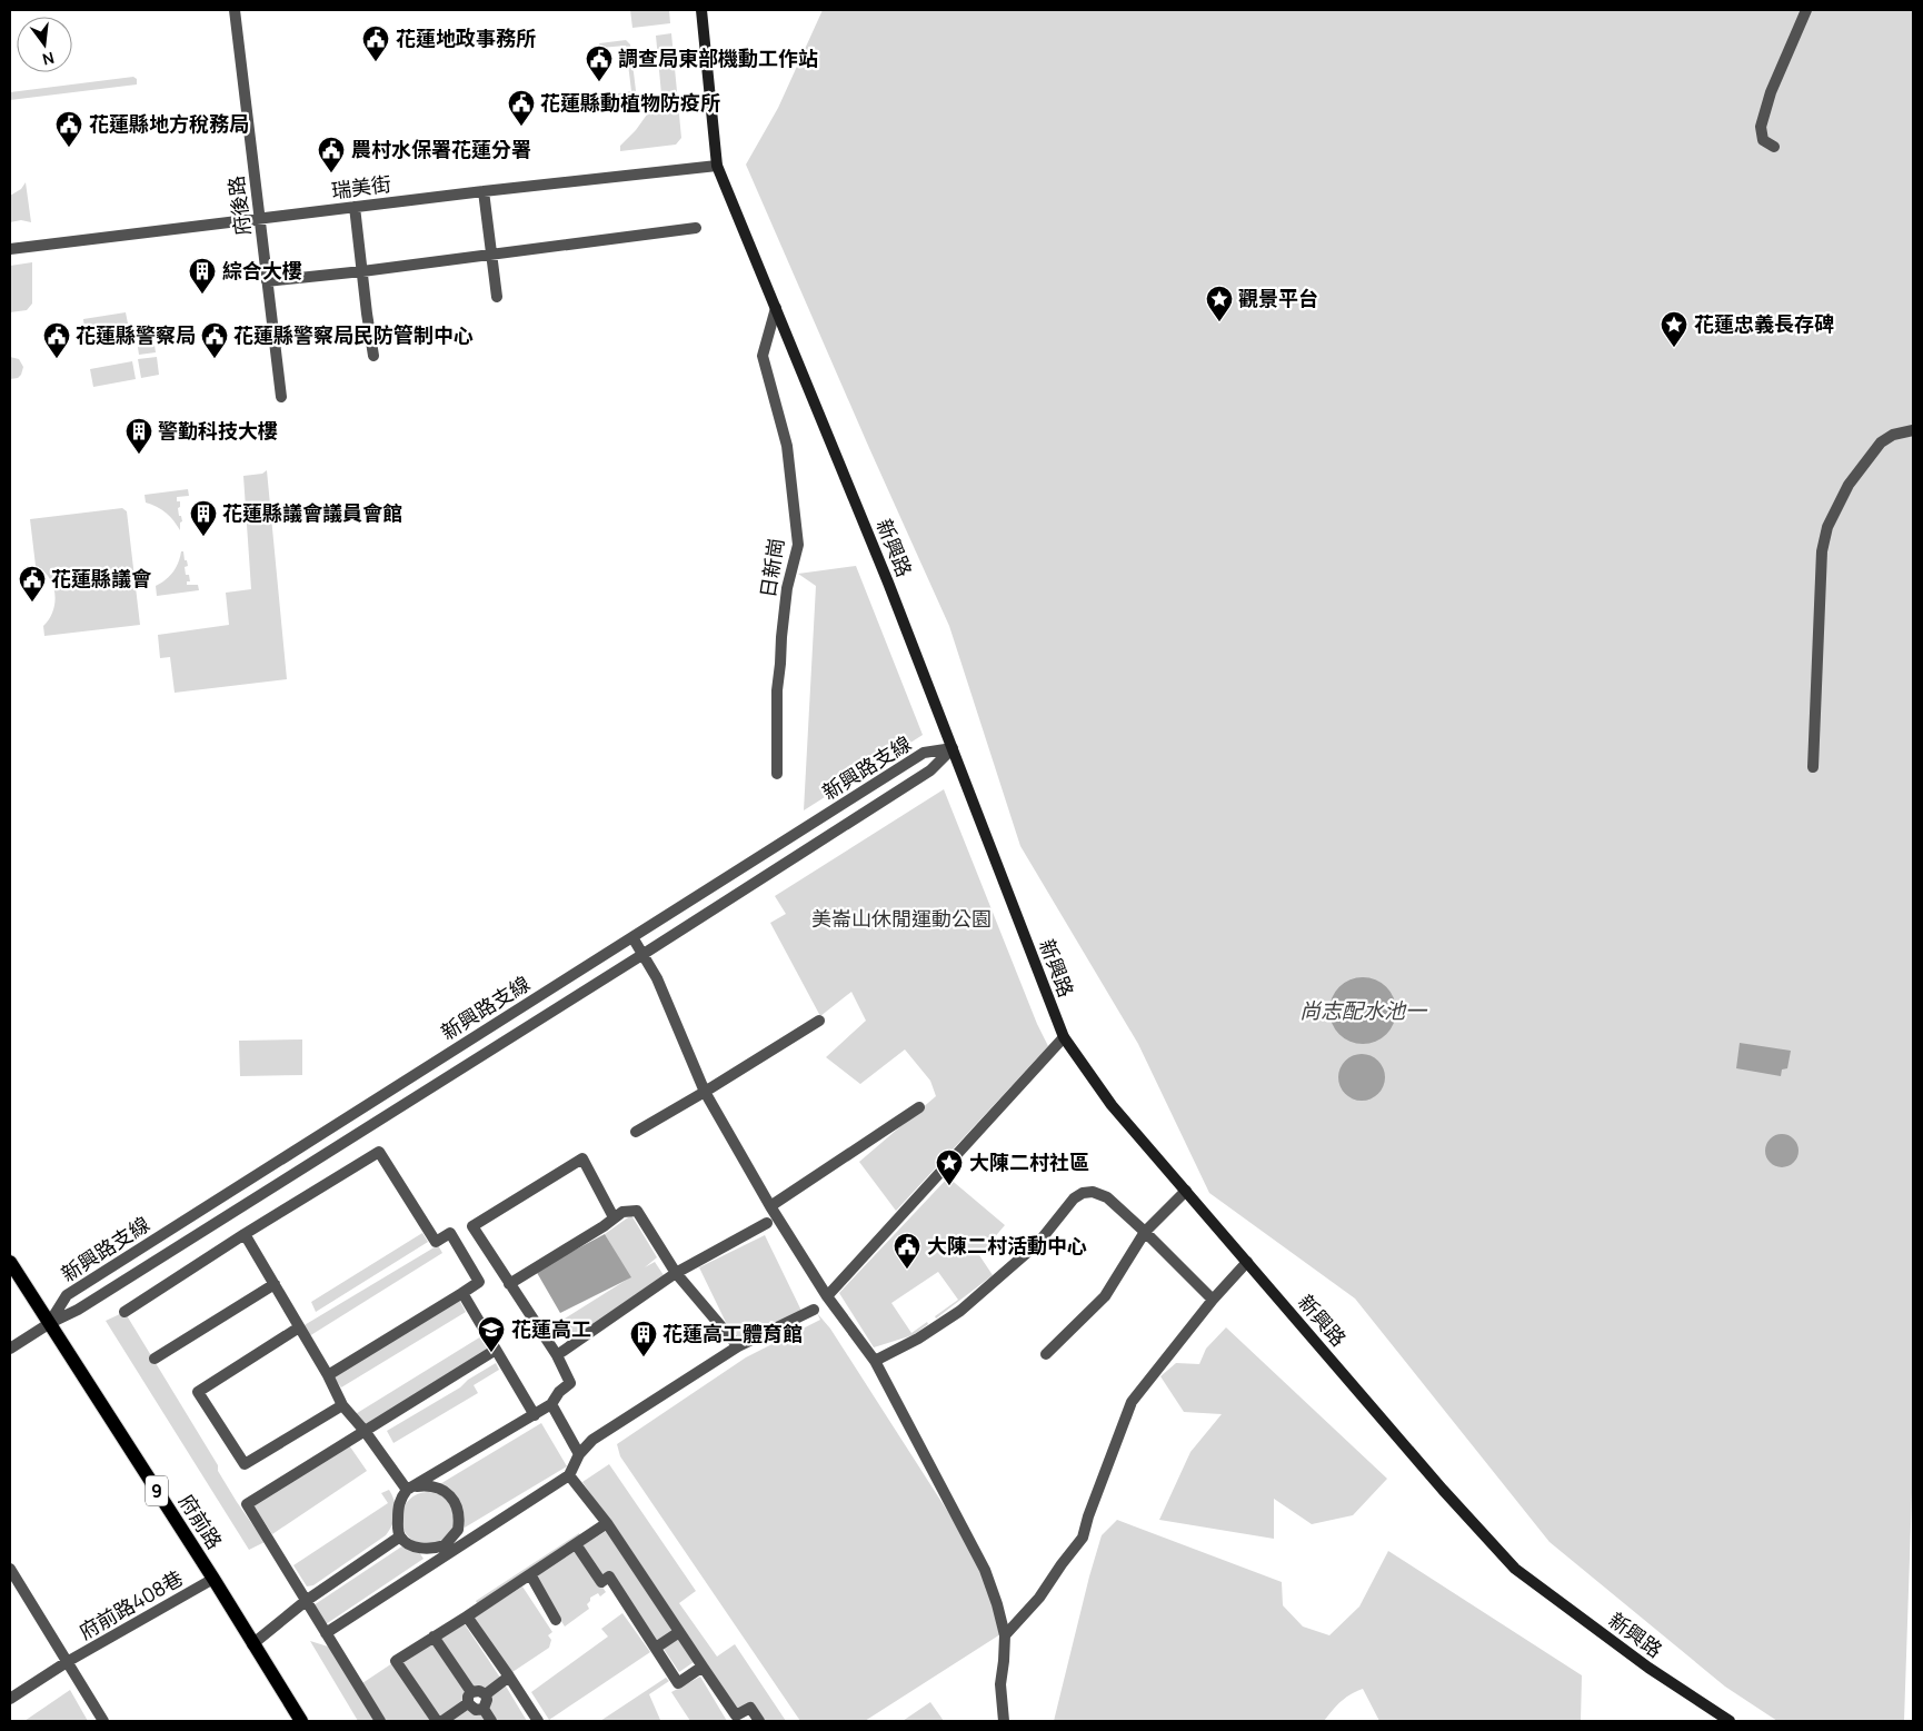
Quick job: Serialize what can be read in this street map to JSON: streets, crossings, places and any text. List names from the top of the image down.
{
  "streets": {
    "main road": ["9", "府前路"],
    "street": [
      "瑞美街",
      "府後路",
      "新興路",
      "日新崗",
      "新興路支線",
      "府前路408巷"
    ]
  },
  "crossings": [
    ["瑞美街", "府後路"],
    ["瑞美街", "新興路"],
    ["新興路", "日新崗"],
    ["新興路", "新興路支線"],
    ["新興路支線", "府前路"],
    ["府前路", "府前路408巷"]
  ],
  "water": ["尚志配水池一"],
  "parks": ["美崙山休閒運動公園"],
  "places": {
    "public building": [
      "花蓮地政事務所",
      "調查局東部機動工作站",
      "花蓮縣動植物防疫所",
      "花蓮縣地方稅務局",
      "農村水保署花蓮分署",
      "花蓮縣警察局",
      "花蓮縣警察局民防管制中心",
      "花蓮縣議會",
      "大陳二村活動中心"
    ],
    "building": [
      "綜合大樓",
      "警勤科技大樓",
      "花蓮縣議會議員會館",
      "花蓮高工體育館"
    ],
    "place": ["觀景平台", "花蓮忠義長存碑", "大陳二村社區"],
    "school or university": ["花蓮高工"]
  },
  "north": "bottom"
}
